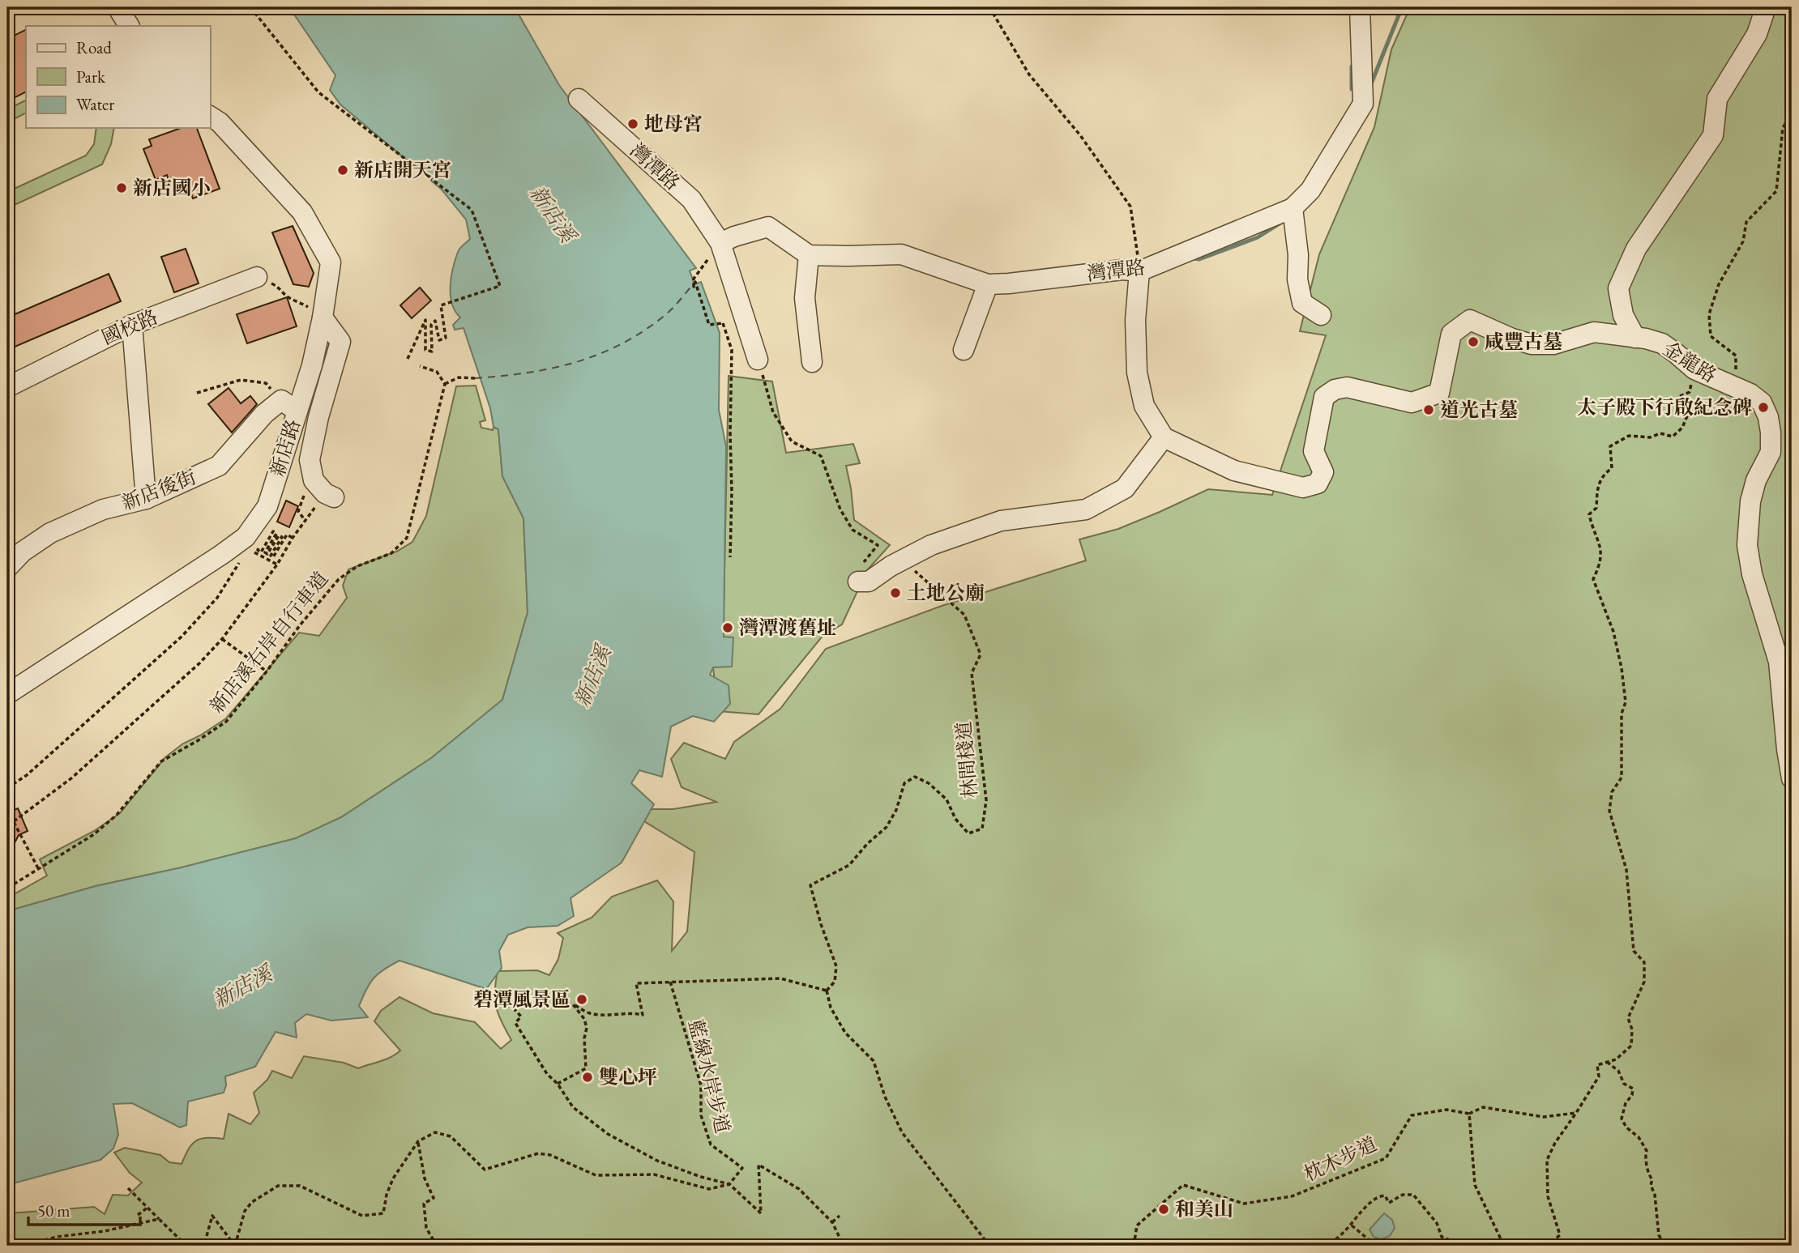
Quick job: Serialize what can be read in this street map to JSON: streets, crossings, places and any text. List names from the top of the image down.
{
  "streets": {
    "street": [
      "灣潭路",
      "國校路",
      "金龍路",
      "新店路",
      "新店後街"
    ],
    "path": [
      "新店溪右岸自行車道",
      "林間棧道",
      "藍線水岸步道",
      "枕木步道"
    ]
  },
  "crossings": [
    ["新店路", "新店後街"]
  ],
  "water": ["新店溪"],
  "places": [
    "地母宮",
    "新店開天宮",
    "新店國小",
    "咸豐古墓",
    "太子殿下行啟紀念碑",
    "道光古墓",
    "土地公廟",
    "灣潭渡舊址",
    "碧潭風景區",
    "雙心坪",
    "和美山"
  ],
  "legend": ["Road", "Park", "Water"],
  "scale_bar": "50 m"
}
